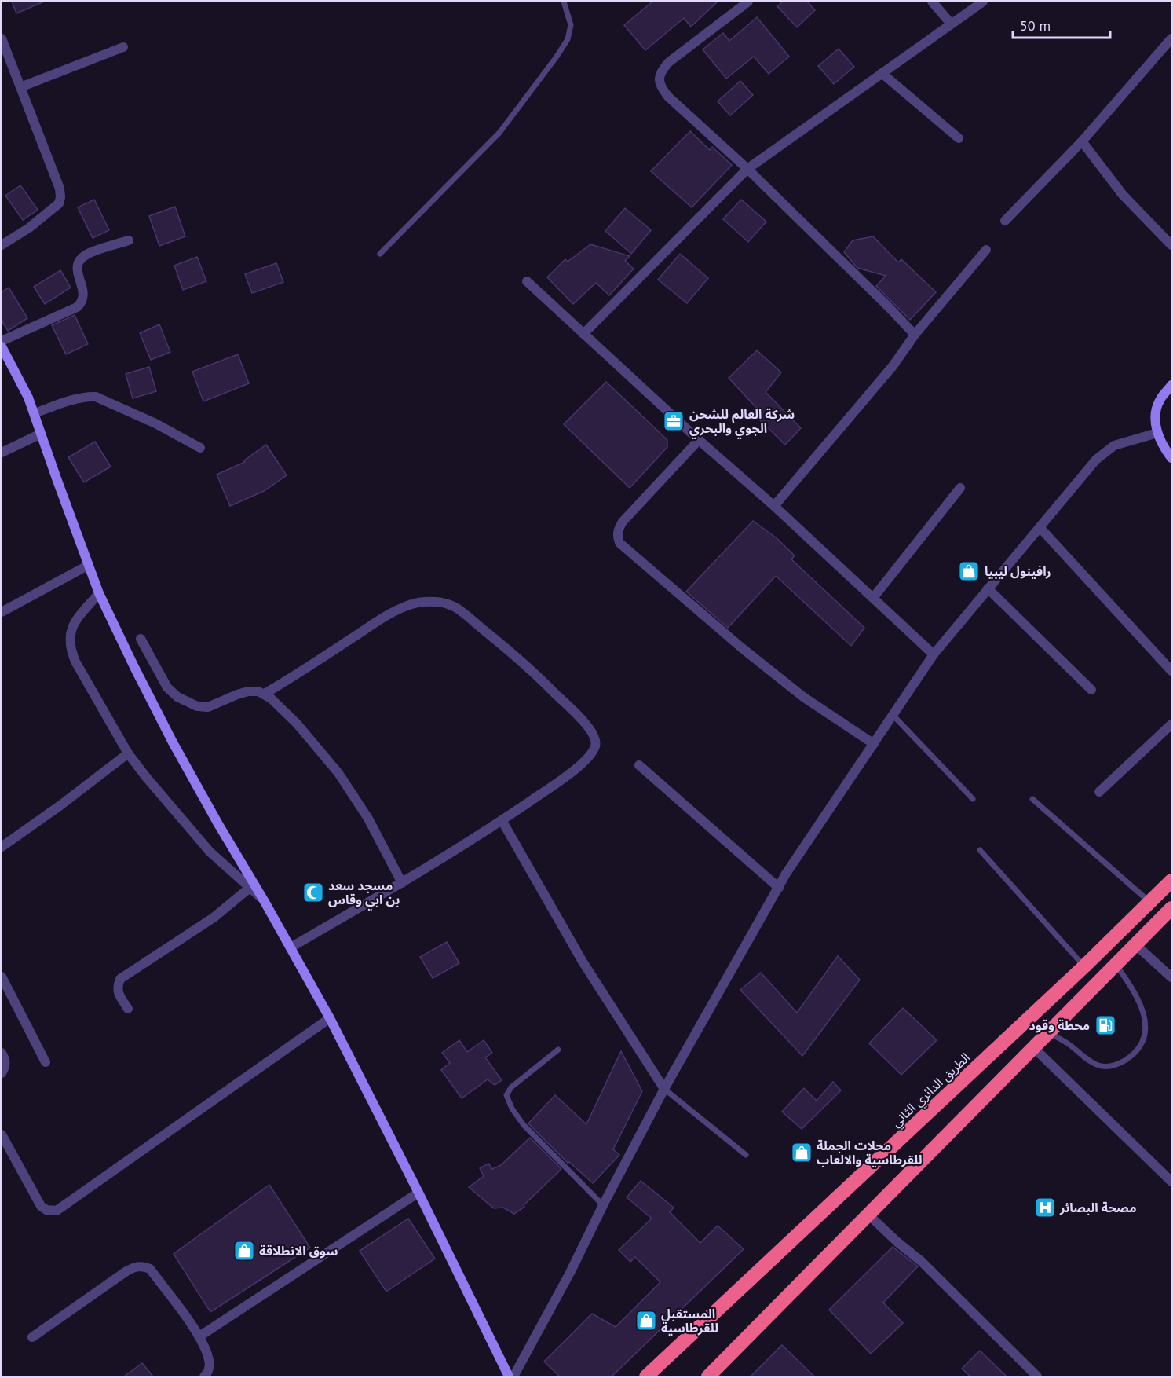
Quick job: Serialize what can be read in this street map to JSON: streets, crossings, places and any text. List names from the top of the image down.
{
  "streets": {
    "highway": ["الطريق الدائري الثاني"]
  },
  "places": {
    "office": ["شركة العالم للشحن الجوي والبحري"],
    "shop": [
      "رافينول ليبيا",
      "محلات الجملة للقرطاسية والالعاب",
      "سوق الانطلاقة",
      "المستقبل للقرطاسية"
    ],
    "mosque": ["مسجد سعد بن ابي وقاس"],
    "fuel station": ["محطة وقود"],
    "hospital": ["مصحة البصائر"]
  },
  "scale_bar": "50 m"
}
